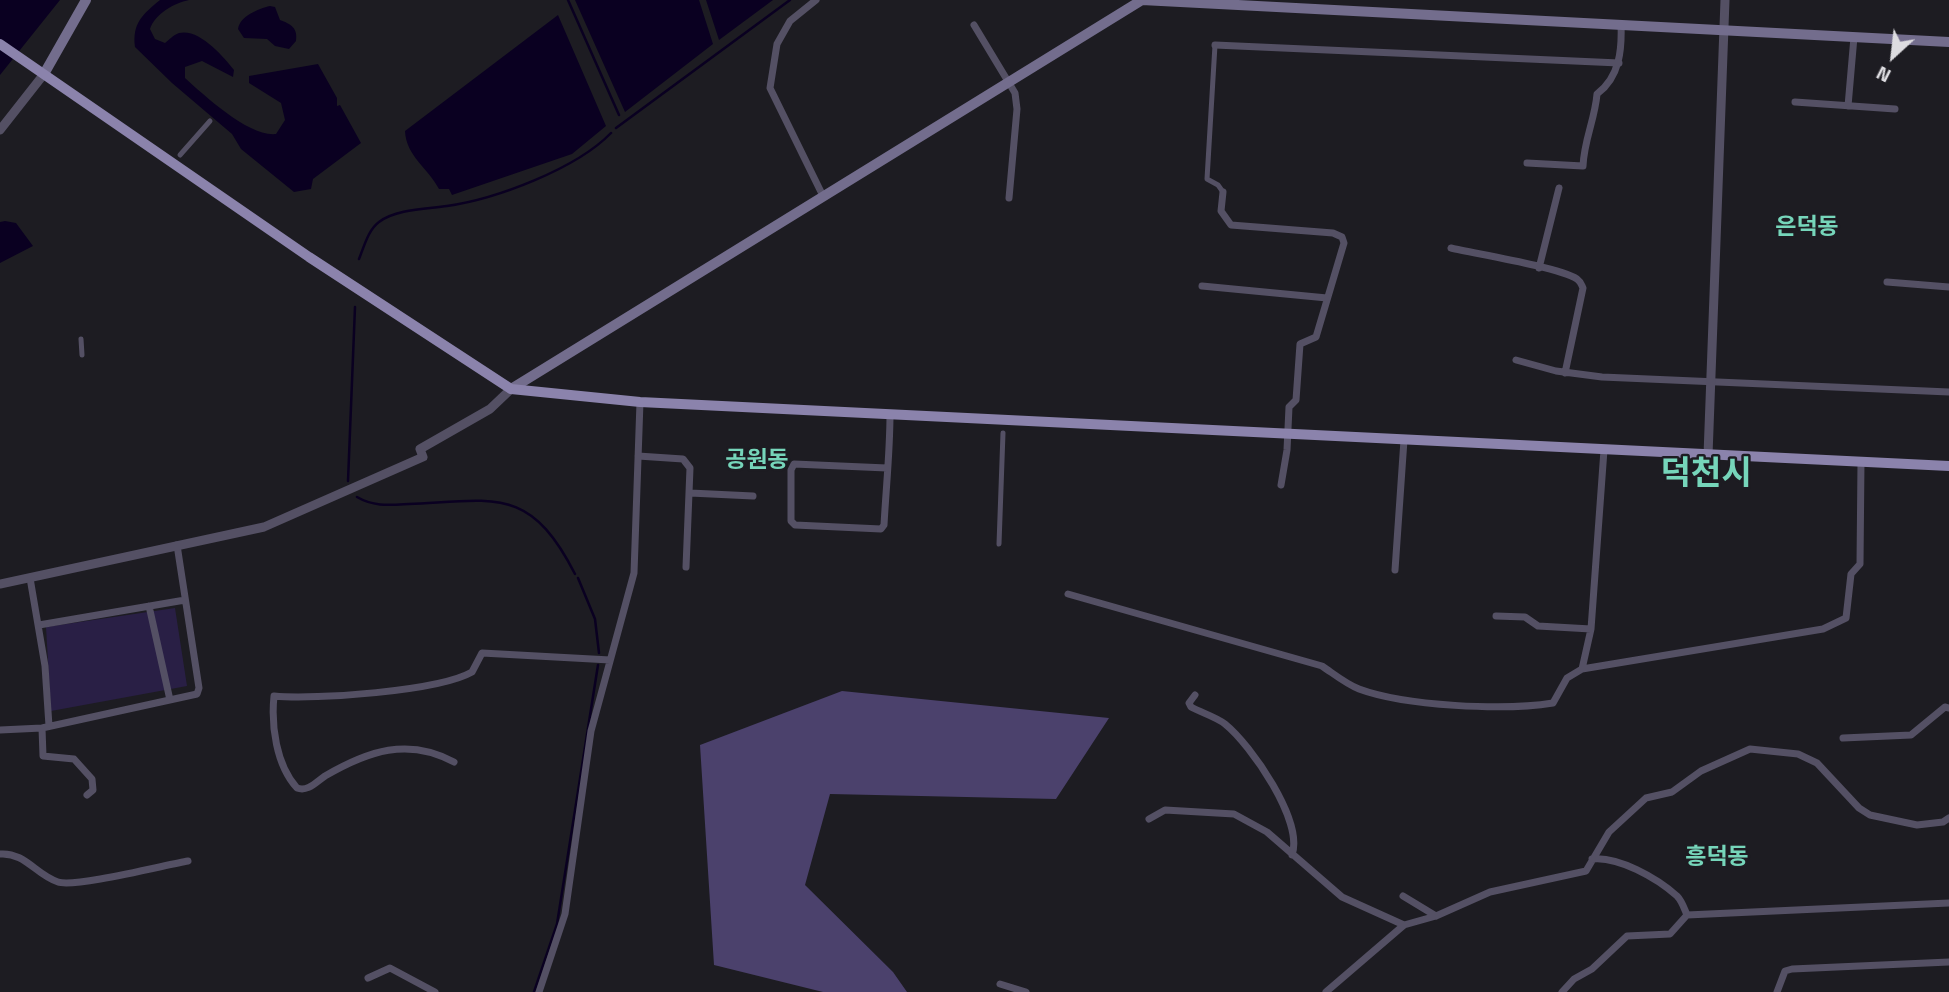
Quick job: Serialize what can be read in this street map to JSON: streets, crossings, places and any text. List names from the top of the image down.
{
  "districts": [
    "은덕동",
    "공원동",
    "덕천시",
    "흥덕동"
  ],
  "north": "bottom left"
}
